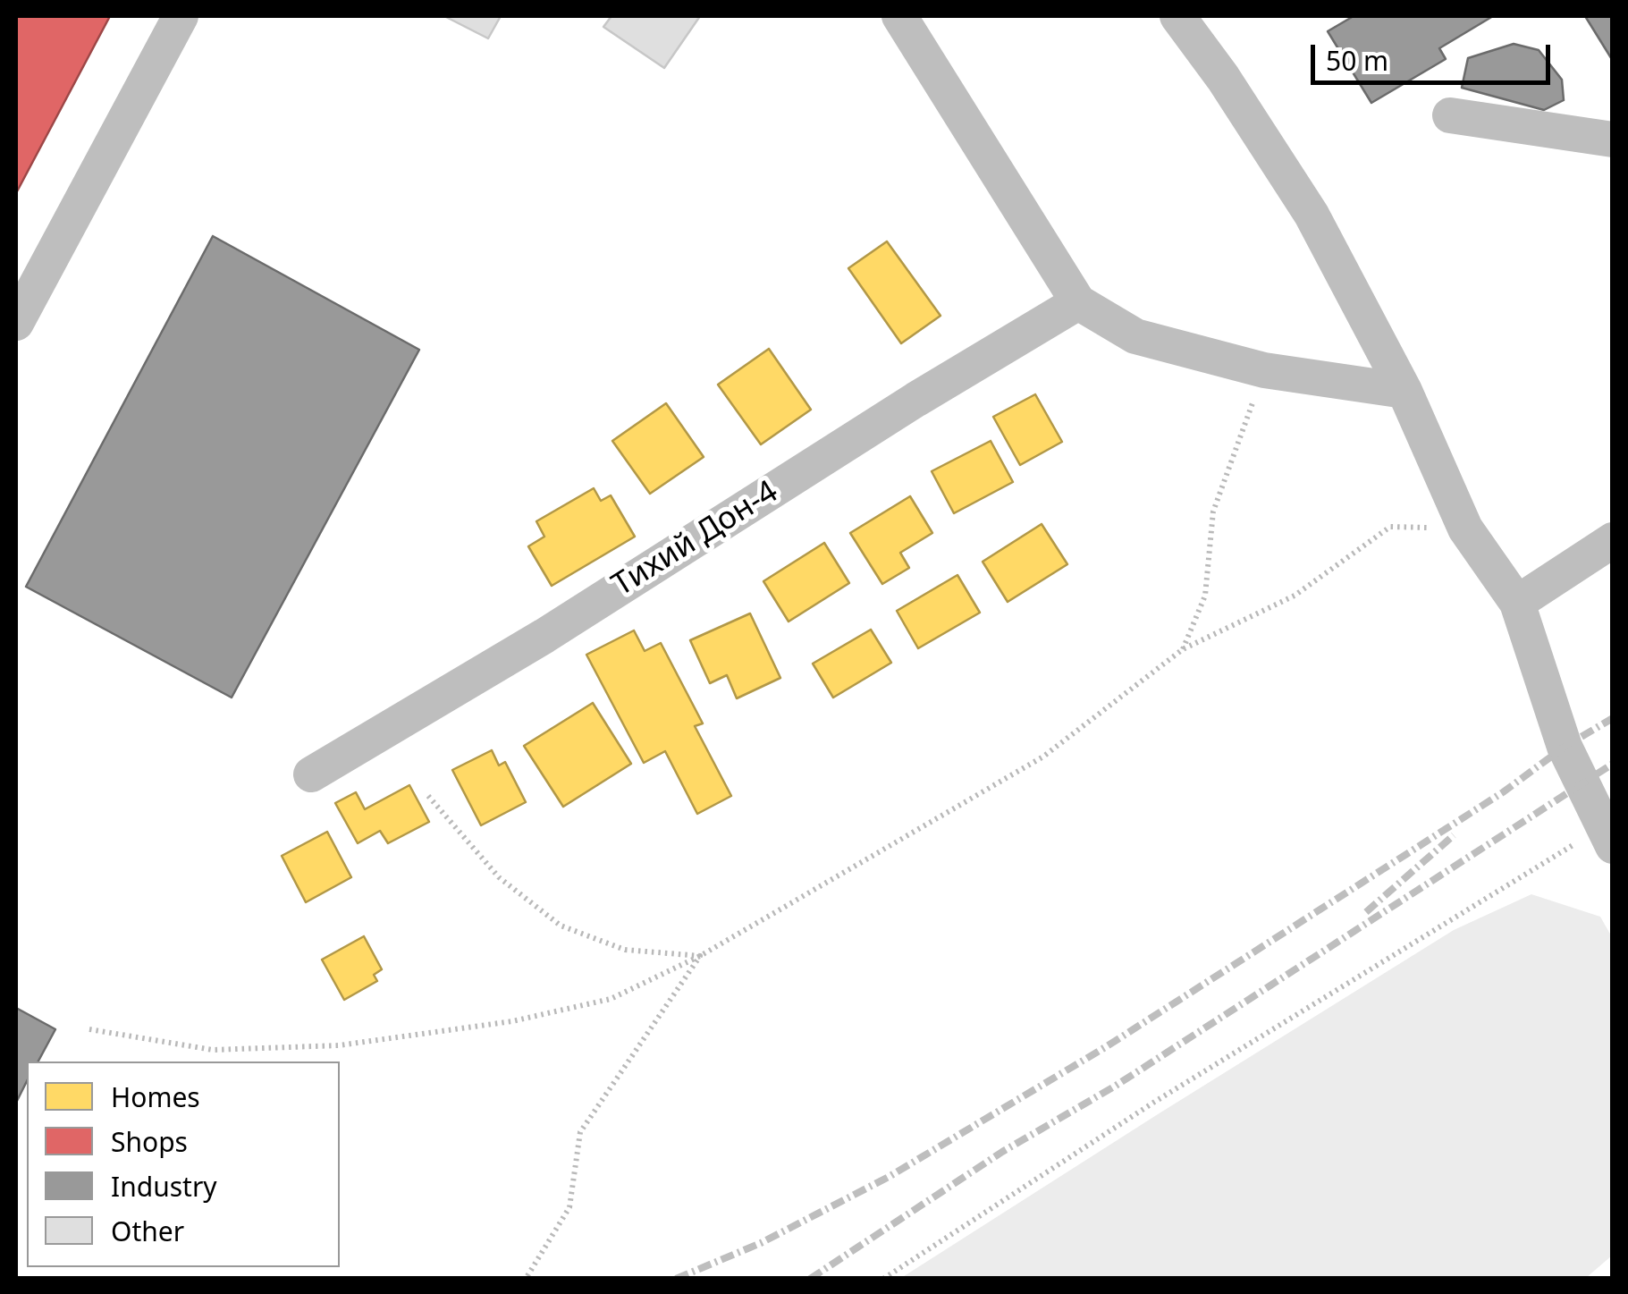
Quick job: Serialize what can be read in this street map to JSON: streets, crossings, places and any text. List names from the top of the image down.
{
  "streets": {
    "street": ["Тихий Дон-4"]
  },
  "legend": [
    "Homes",
    "Shops",
    "Industry",
    "Other"
  ],
  "scale_bar": "50 m"
}
